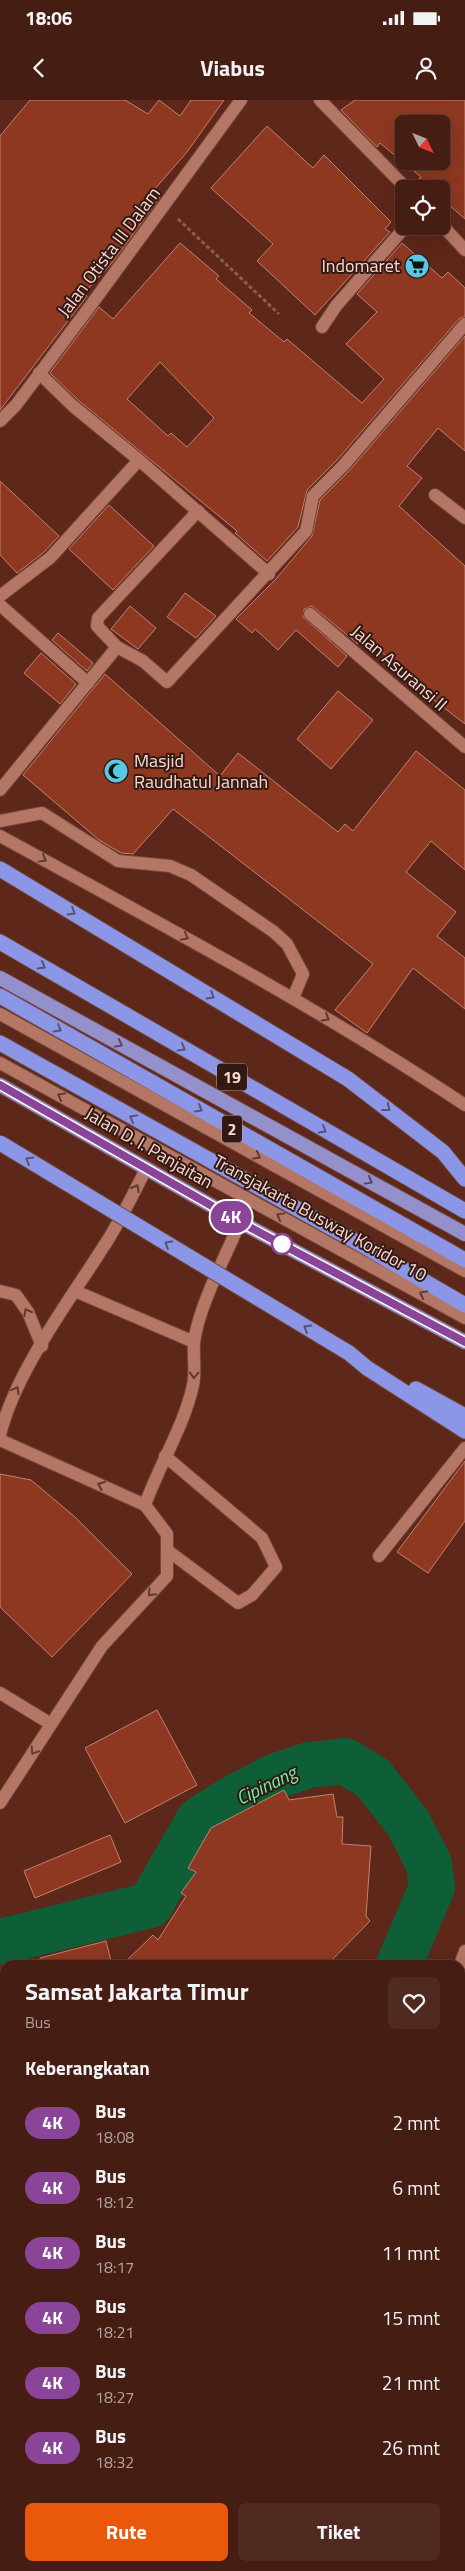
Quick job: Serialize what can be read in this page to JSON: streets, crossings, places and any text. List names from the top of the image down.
{
  "streets": {
    "highway": ["19", "2", "Jalan D. I. Panjaitan"],
    "street": ["Jalan Otista III Dalam", "Jalan Asuransi II", "Transjakarta Busway Koridor 10"]
  },
  "water": ["Cipinang"],
  "places": {
    "supermarket": ["Indomaret"],
    "mosque": ["Masjid Raudhatul Jannah"]
  },
  "lines": ["bus line 4K"],
  "north": "bottom right",
  "page": {
    "status": "18:06",
    "header": "Viabus",
    "on_map": "4K",
    "heading": [
      ["Samsat Jakarta Timur", "Bus"],
      "Keberangkatan"
    ],
    "list": [
      {
        "mark": "4K",
        "name": "Bus",
        "note": "18:08",
        "value": "2 mnt"
      },
      {
        "mark": "4K",
        "name": "Bus",
        "note": "18:12",
        "value": "6 mnt"
      },
      {
        "mark": "4K",
        "name": "Bus",
        "note": "18:17",
        "value": "11 mnt"
      },
      {
        "mark": "4K",
        "name": "Bus",
        "note": "18:21",
        "value": "15 mnt"
      },
      {
        "mark": "4K",
        "name": "Bus",
        "note": "18:27",
        "value": "21 mnt"
      },
      {
        "mark": "4K",
        "name": "Bus",
        "note": "18:32",
        "value": "26 mnt"
      }
    ],
    "buttons": ["Rute", "Tiket"]
  }
}
